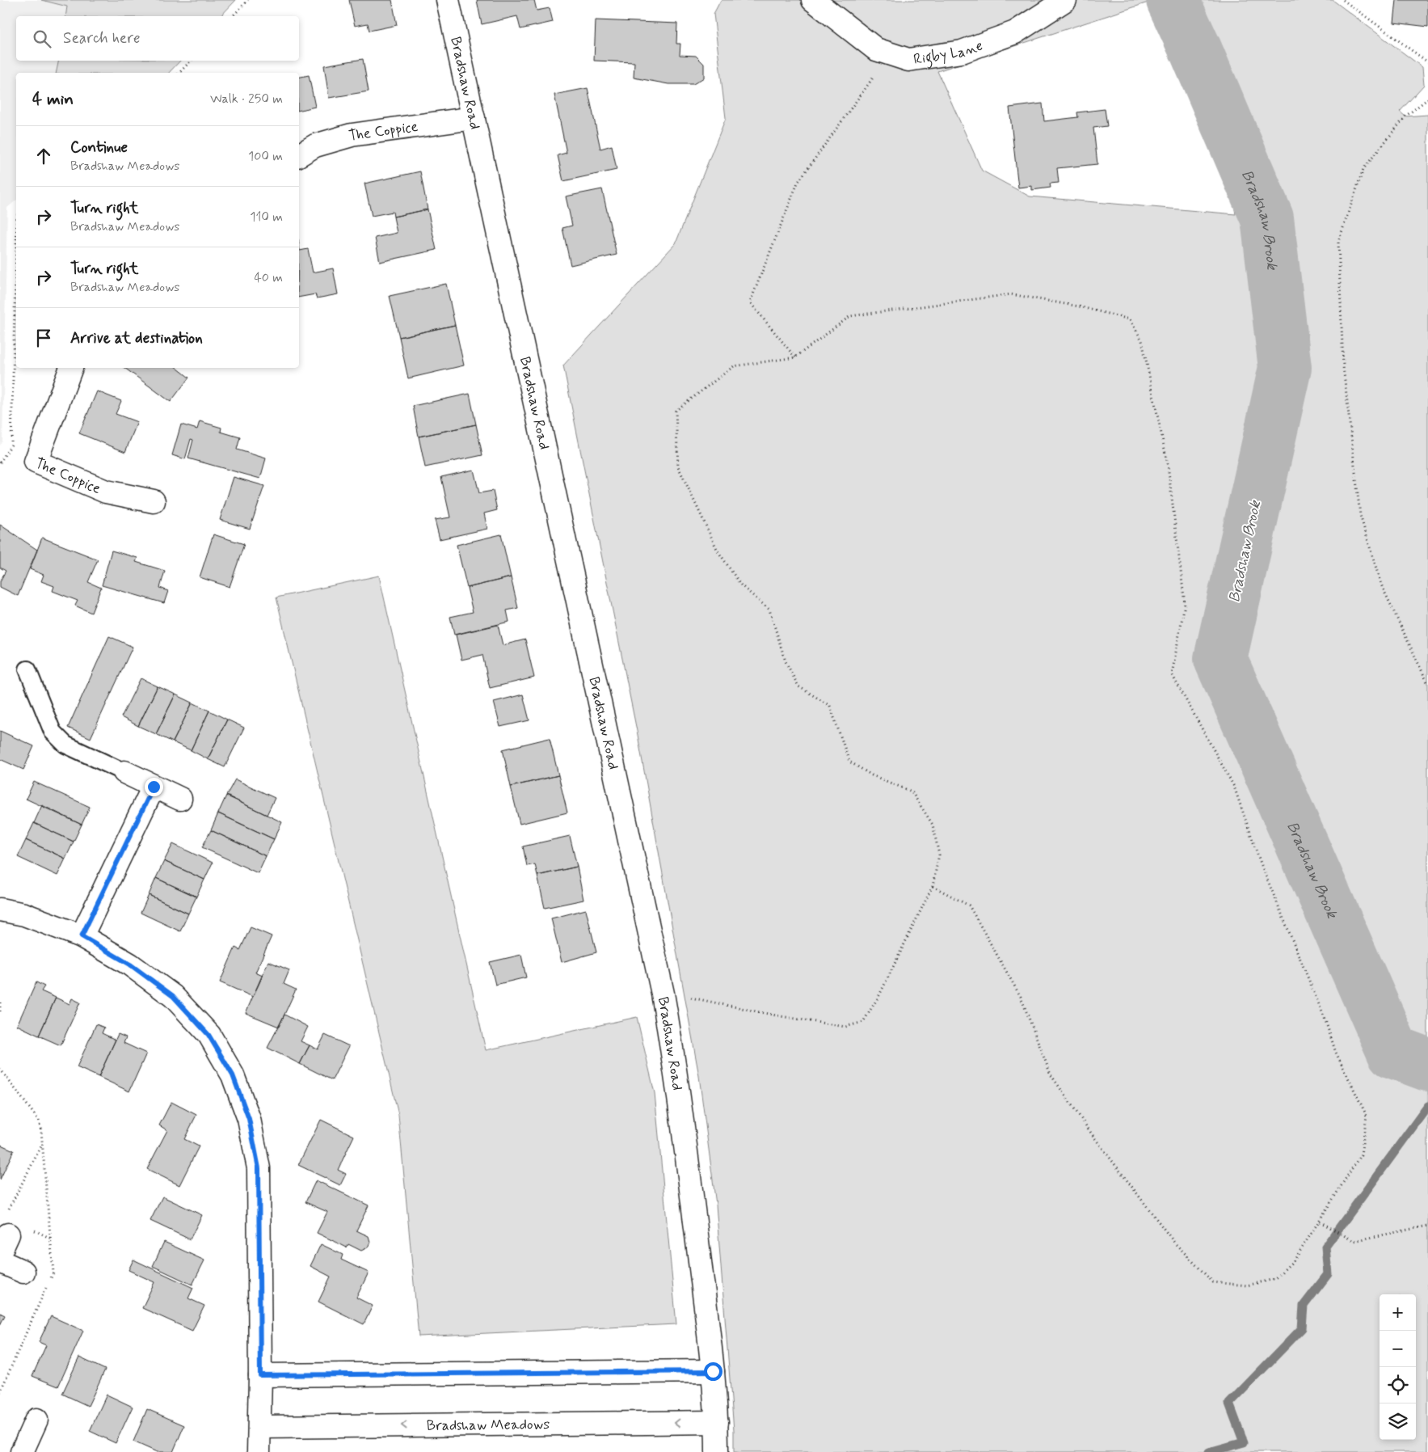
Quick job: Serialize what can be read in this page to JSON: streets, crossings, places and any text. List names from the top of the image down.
{
  "streets": {
    "street": [
      "Rigby Lane",
      "Bradshaw Road",
      "The Coppice",
      "Bradshaw Meadows"
    ]
  },
  "crossings": [
    ["Bradshaw Road", "The Coppice"],
    ["Bradshaw Road", "Bradshaw Meadows"]
  ],
  "water": ["Bradshaw Brook"],
  "page": {
    "search": "Search here",
    "heading": ["4 min", "Walk · 250 m"],
    "list": [
      ["Continue", "Bradshaw Meadows", "100 m"],
      ["Turn right", "Bradshaw Meadows", "110 m"],
      ["Turn right", "Bradshaw Meadows", "40 m"],
      "Arrive at destination"
    ],
    "map_buttons": ["+", "−"]
  }
}
